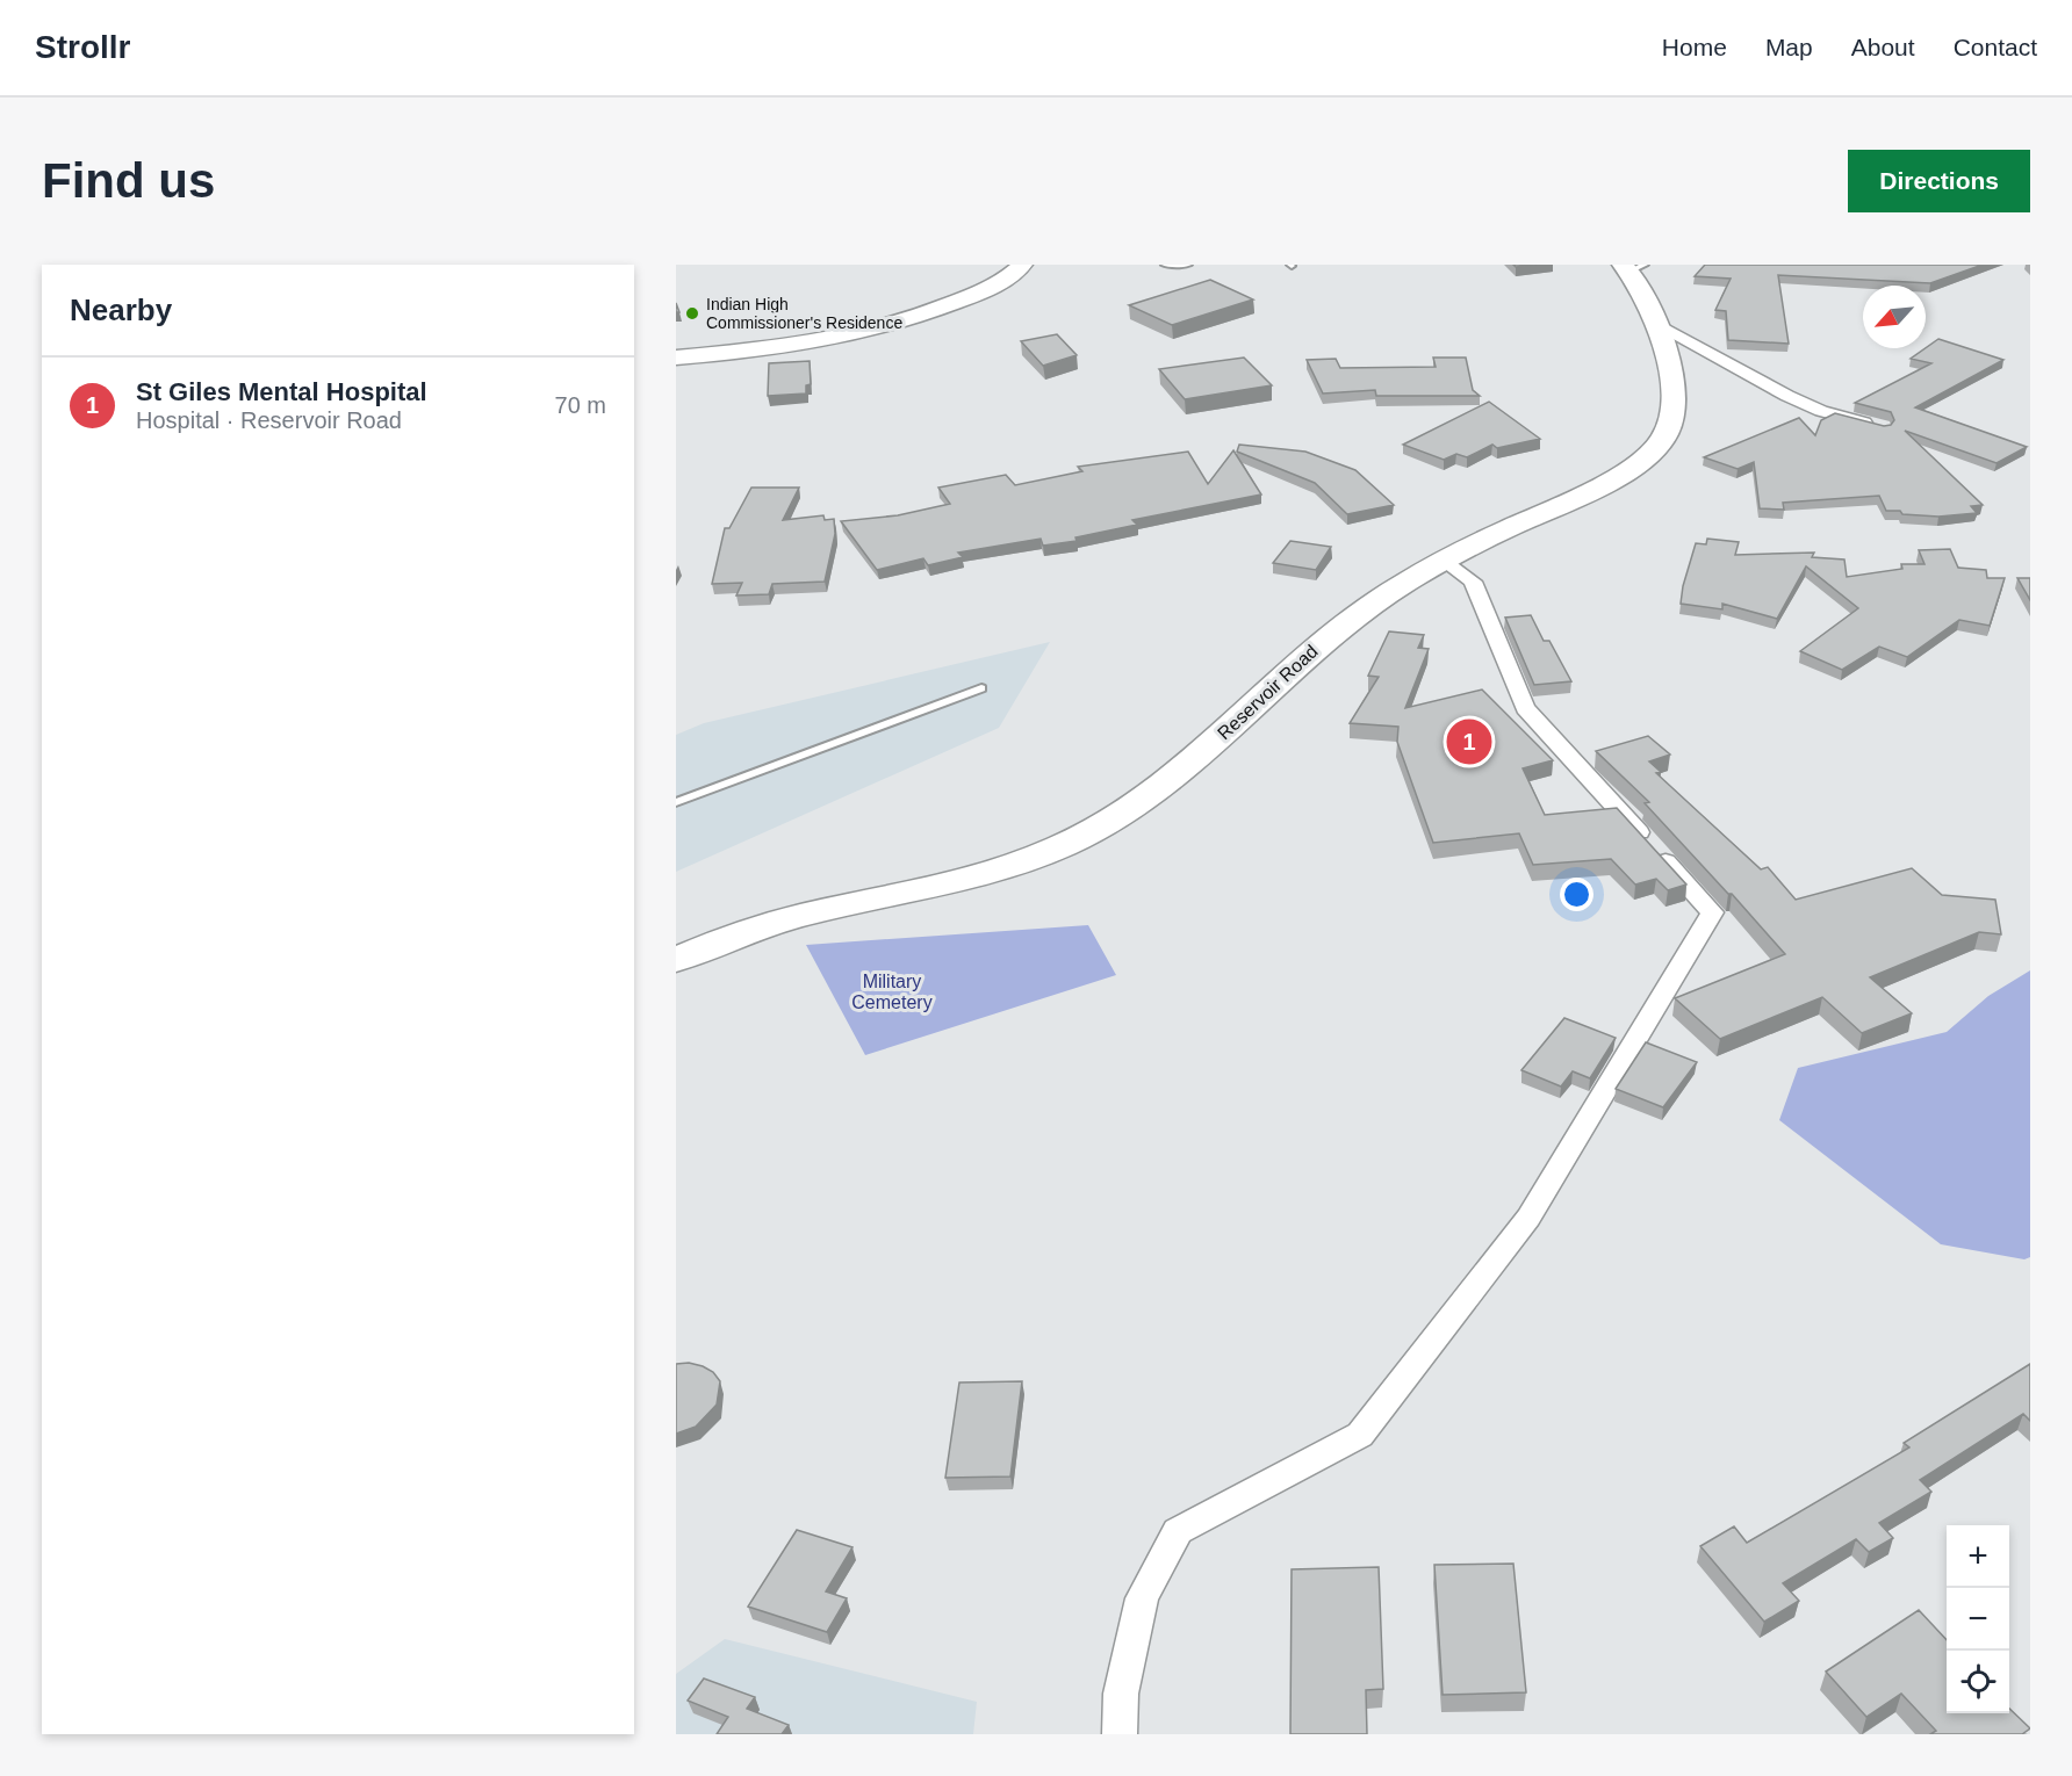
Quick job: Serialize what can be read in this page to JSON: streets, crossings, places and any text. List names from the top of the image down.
{
  "streets": {
    "main road": ["Reservoir Road"]
  },
  "parks": ["Military Cemetery"],
  "places": ["Indian High Commissioner's Residence"],
  "north": "bottom left",
  "page": {
    "header": "Strollr",
    "nav": [
      "Home",
      "Map",
      "About",
      "Contact"
    ],
    "buttons": "Directions",
    "title": "Find us",
    "heading": "Nearby",
    "list": [
      {
        "mark": "1",
        "name": "St Giles Mental Hospital",
        "note": "Hospital · Reservoir Road",
        "value": "70 m"
      }
    ],
    "pins": "1",
    "map_buttons": ["+", "−"]
  }
}
